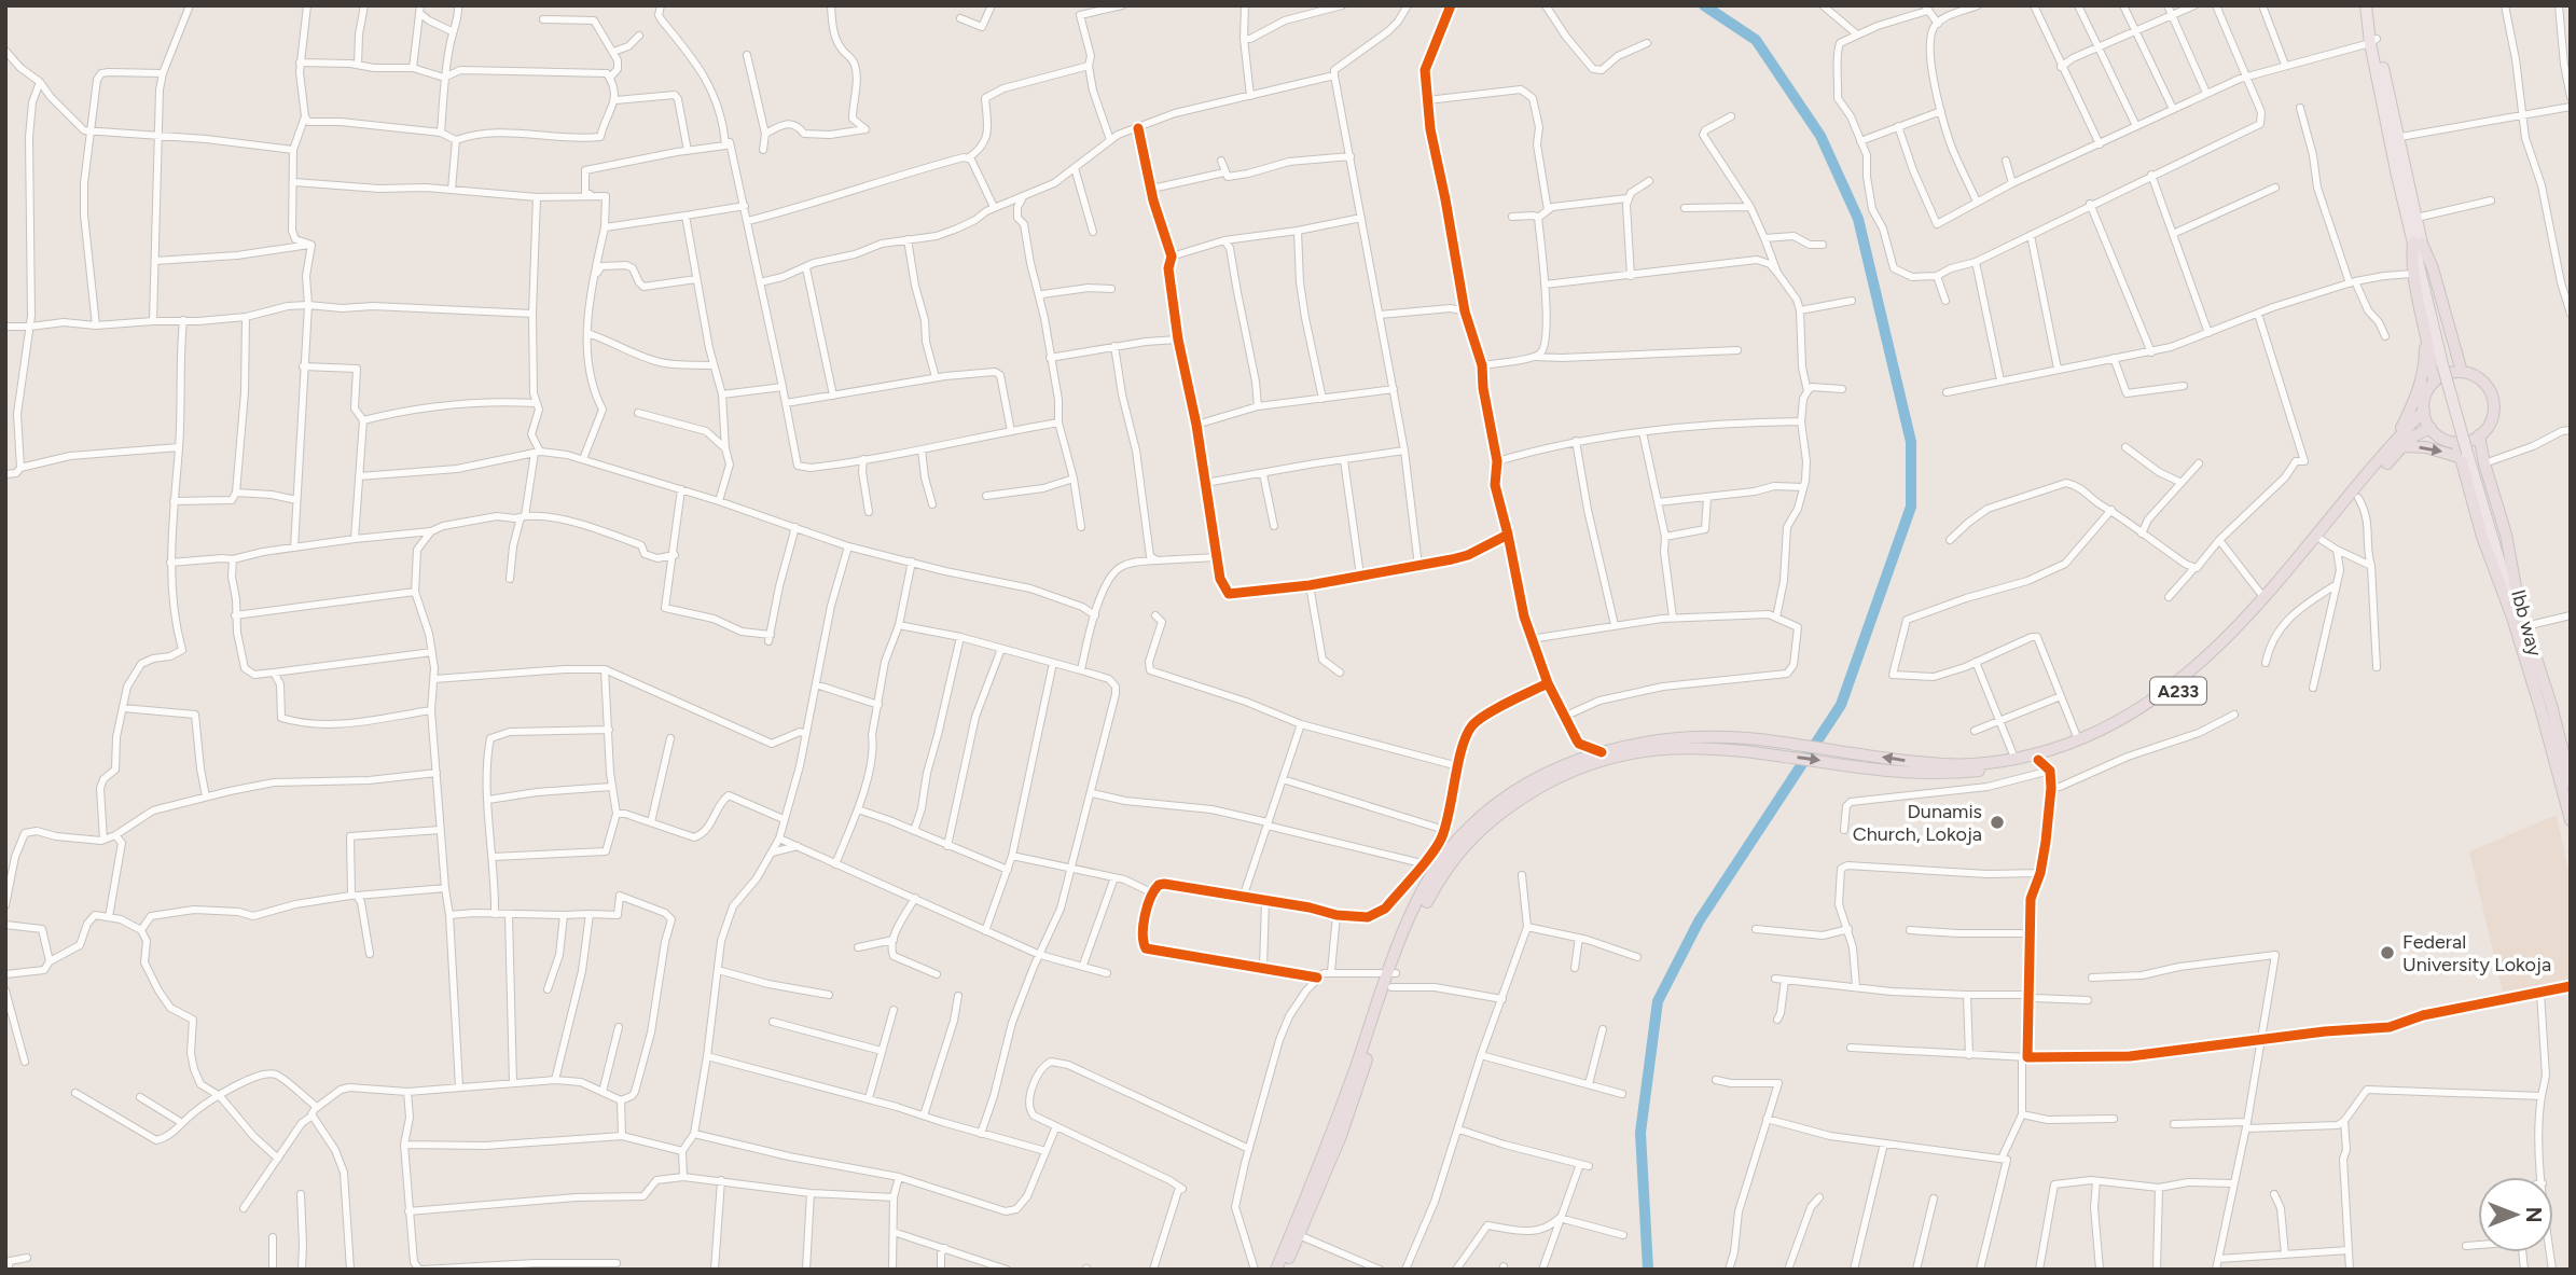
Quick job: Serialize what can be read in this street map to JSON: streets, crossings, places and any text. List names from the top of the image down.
{
  "streets": {
    "highway": ["Ibb way", "A233"]
  },
  "crossings": [
    ["Ibb way", "A233"]
  ],
  "places": ["Dunamis Church, Lokoja", "Federal University Lokoja"],
  "north": "right"
}
